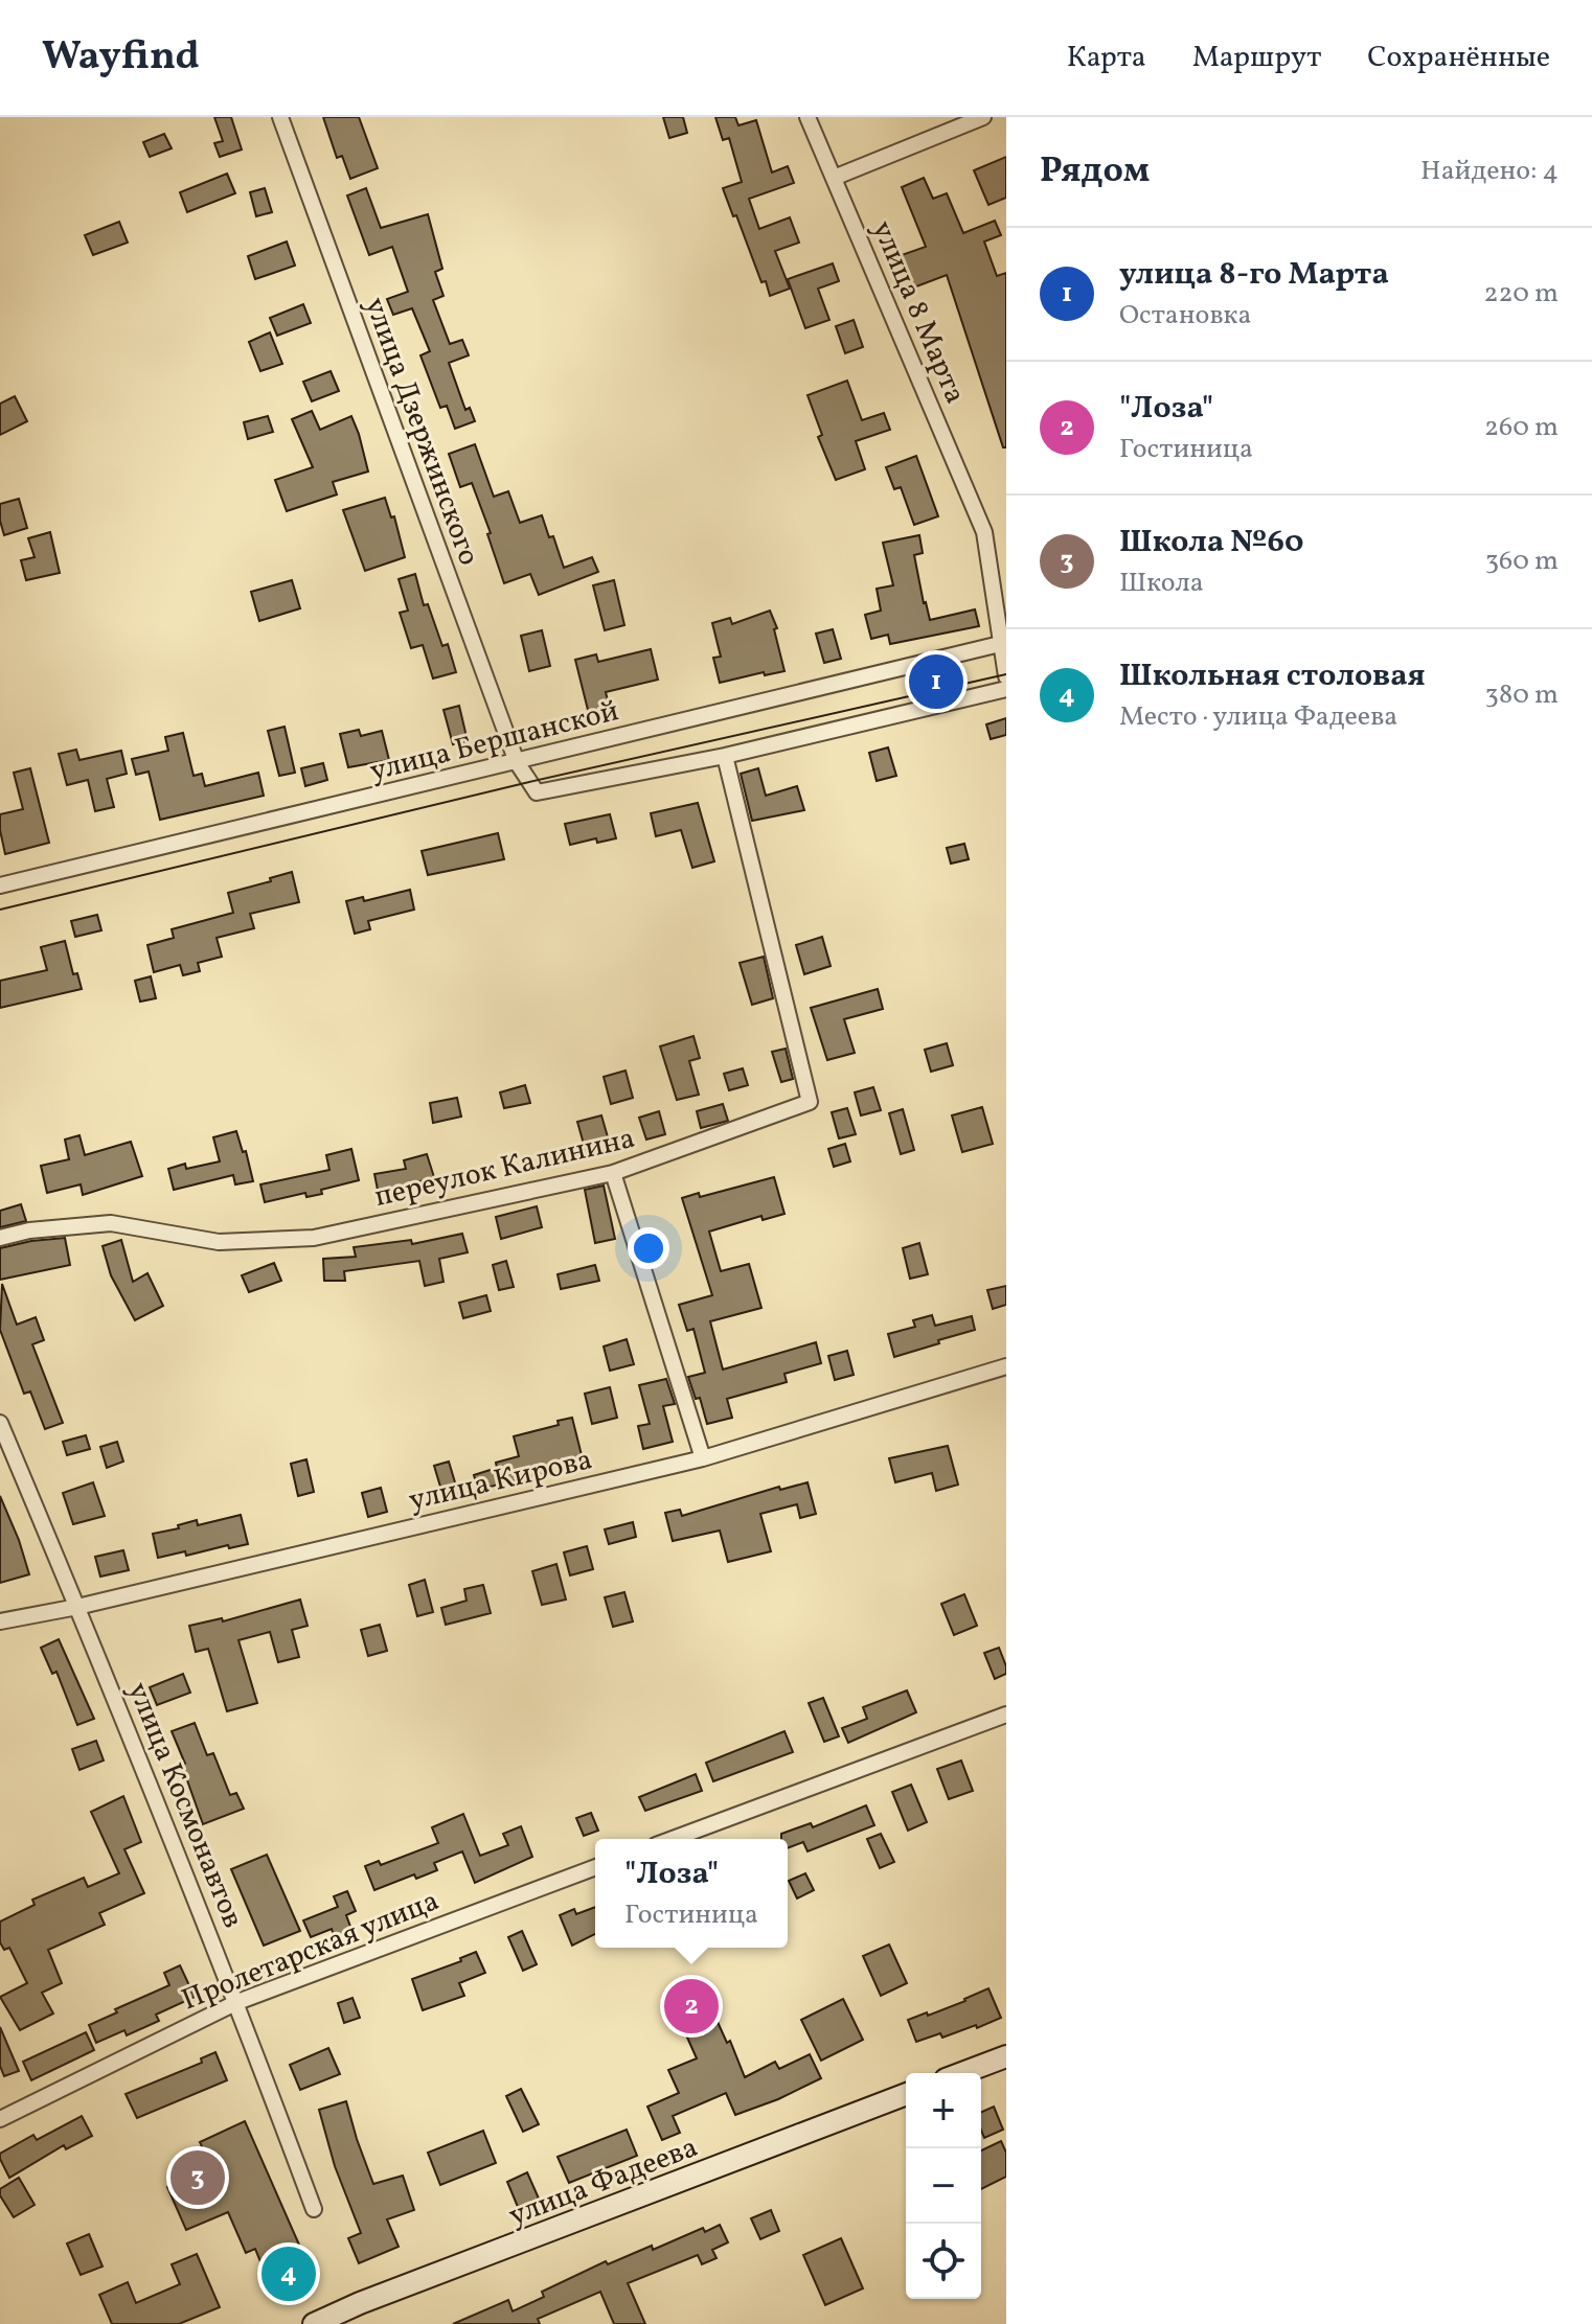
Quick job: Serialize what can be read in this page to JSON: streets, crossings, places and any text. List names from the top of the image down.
{
  "streets": {
    "main road": ["улица Фадеева"],
    "street": [
      "улица 8 Марта",
      "улица Дзержинского",
      "улица Бершанской",
      "переулок Калинина",
      "улица Кирова",
      "улица Космонавтов",
      "Пролетарская улица"
    ]
  },
  "crossings": [
    ["улица 8 Марта", "улица Бершанской"],
    ["улица Дзержинского", "улица Бершанской"],
    ["улица Кирова", "улица Космонавтов"],
    ["улица Космонавтов", "Пролетарская улица"]
  ],
  "page": {
    "header": "Wayfind",
    "nav": ["Карта", "Маршрут", "Сохранённые"],
    "heading": ["Рядом", "Найдено: 4"],
    "list": [
      {
        "mark": "1",
        "name": "улица 8-го Марта",
        "note": "Остановка",
        "value": "220 m"
      },
      {
        "mark": "2",
        "name": "\"Лоза\"",
        "note": "Гостиница",
        "value": "260 m"
      },
      {
        "mark": "3",
        "name": "Школа №60",
        "note": "Школа",
        "value": "360 m"
      },
      {
        "mark": "4",
        "name": "Школьная столовая",
        "note": "Место · улица Фадеева",
        "value": "380 m"
      }
    ],
    "pins": [
      "1",
      "2",
      "3",
      "4"
    ],
    "popup": ["\"Лоза\"", "Гостиница"],
    "map_buttons": ["+", "−"]
  }
}
